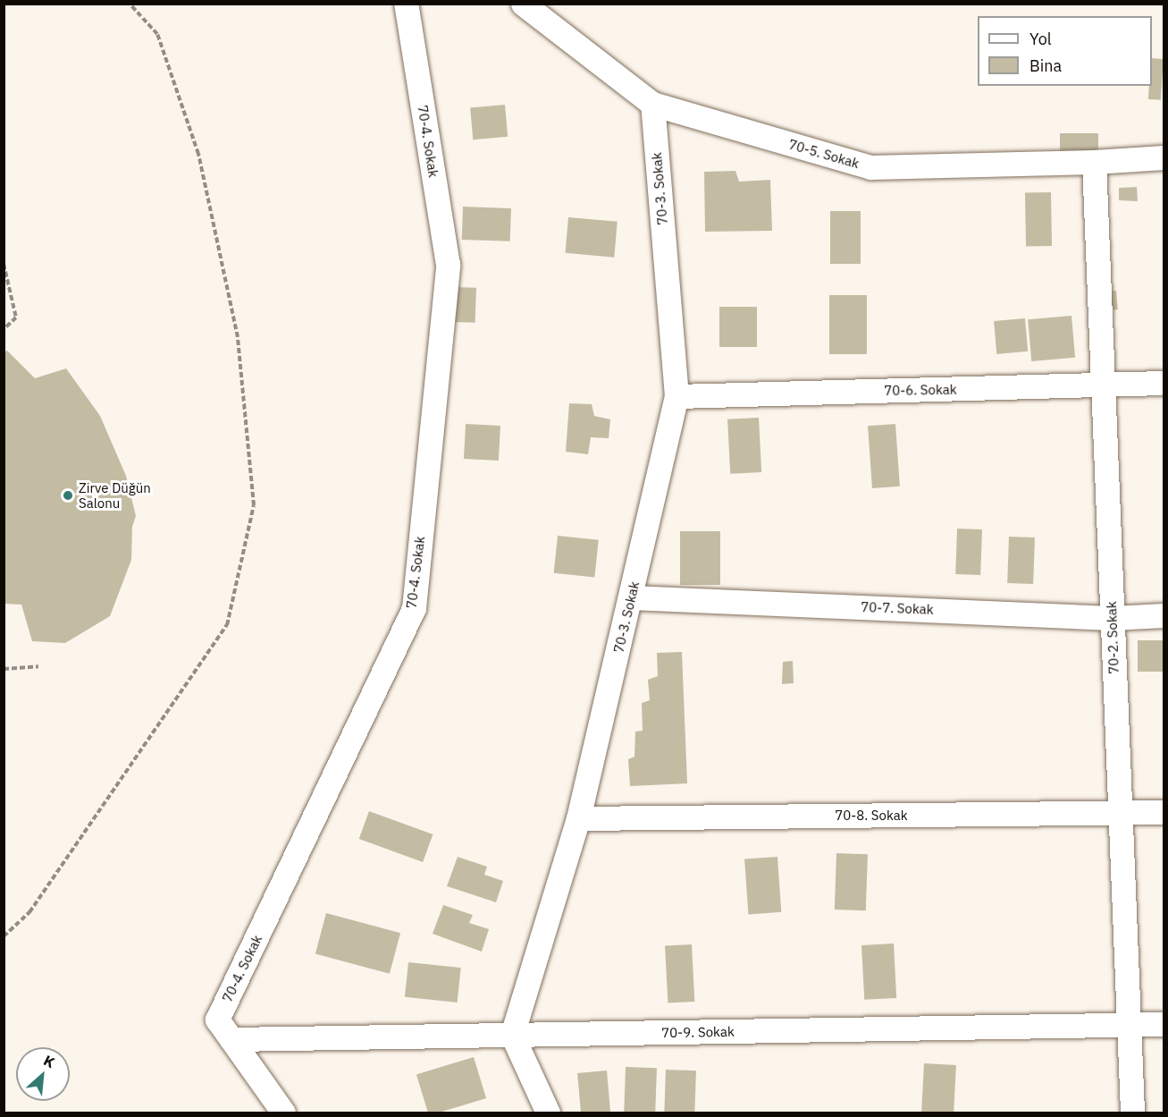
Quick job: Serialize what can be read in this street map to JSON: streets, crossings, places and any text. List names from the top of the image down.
{
  "streets": {
    "street": [
      "70-4. Sokak",
      "70-5. Sokak",
      "70-3. Sokak",
      "70-6. Sokak",
      "70-7. Sokak",
      "70-2. Sokak",
      "70-8. Sokak",
      "70-9. Sokak"
    ]
  },
  "crossings": [
    ["70-4. Sokak", "70-9. Sokak"],
    ["70-5. Sokak", "70-3. Sokak"],
    ["70-5. Sokak", "70-2. Sokak"],
    ["70-3. Sokak", "70-6. Sokak"],
    ["70-3. Sokak", "70-7. Sokak"],
    ["70-3. Sokak", "70-8. Sokak"],
    ["70-3. Sokak", "70-9. Sokak"],
    ["70-6. Sokak", "70-2. Sokak"],
    ["70-7. Sokak", "70-2. Sokak"],
    ["70-2. Sokak", "70-8. Sokak"],
    ["70-2. Sokak", "70-9. Sokak"]
  ],
  "places": ["Zirve Düğün Salonu"],
  "legend": ["Yol", "Bina"],
  "north": "top right"
}
